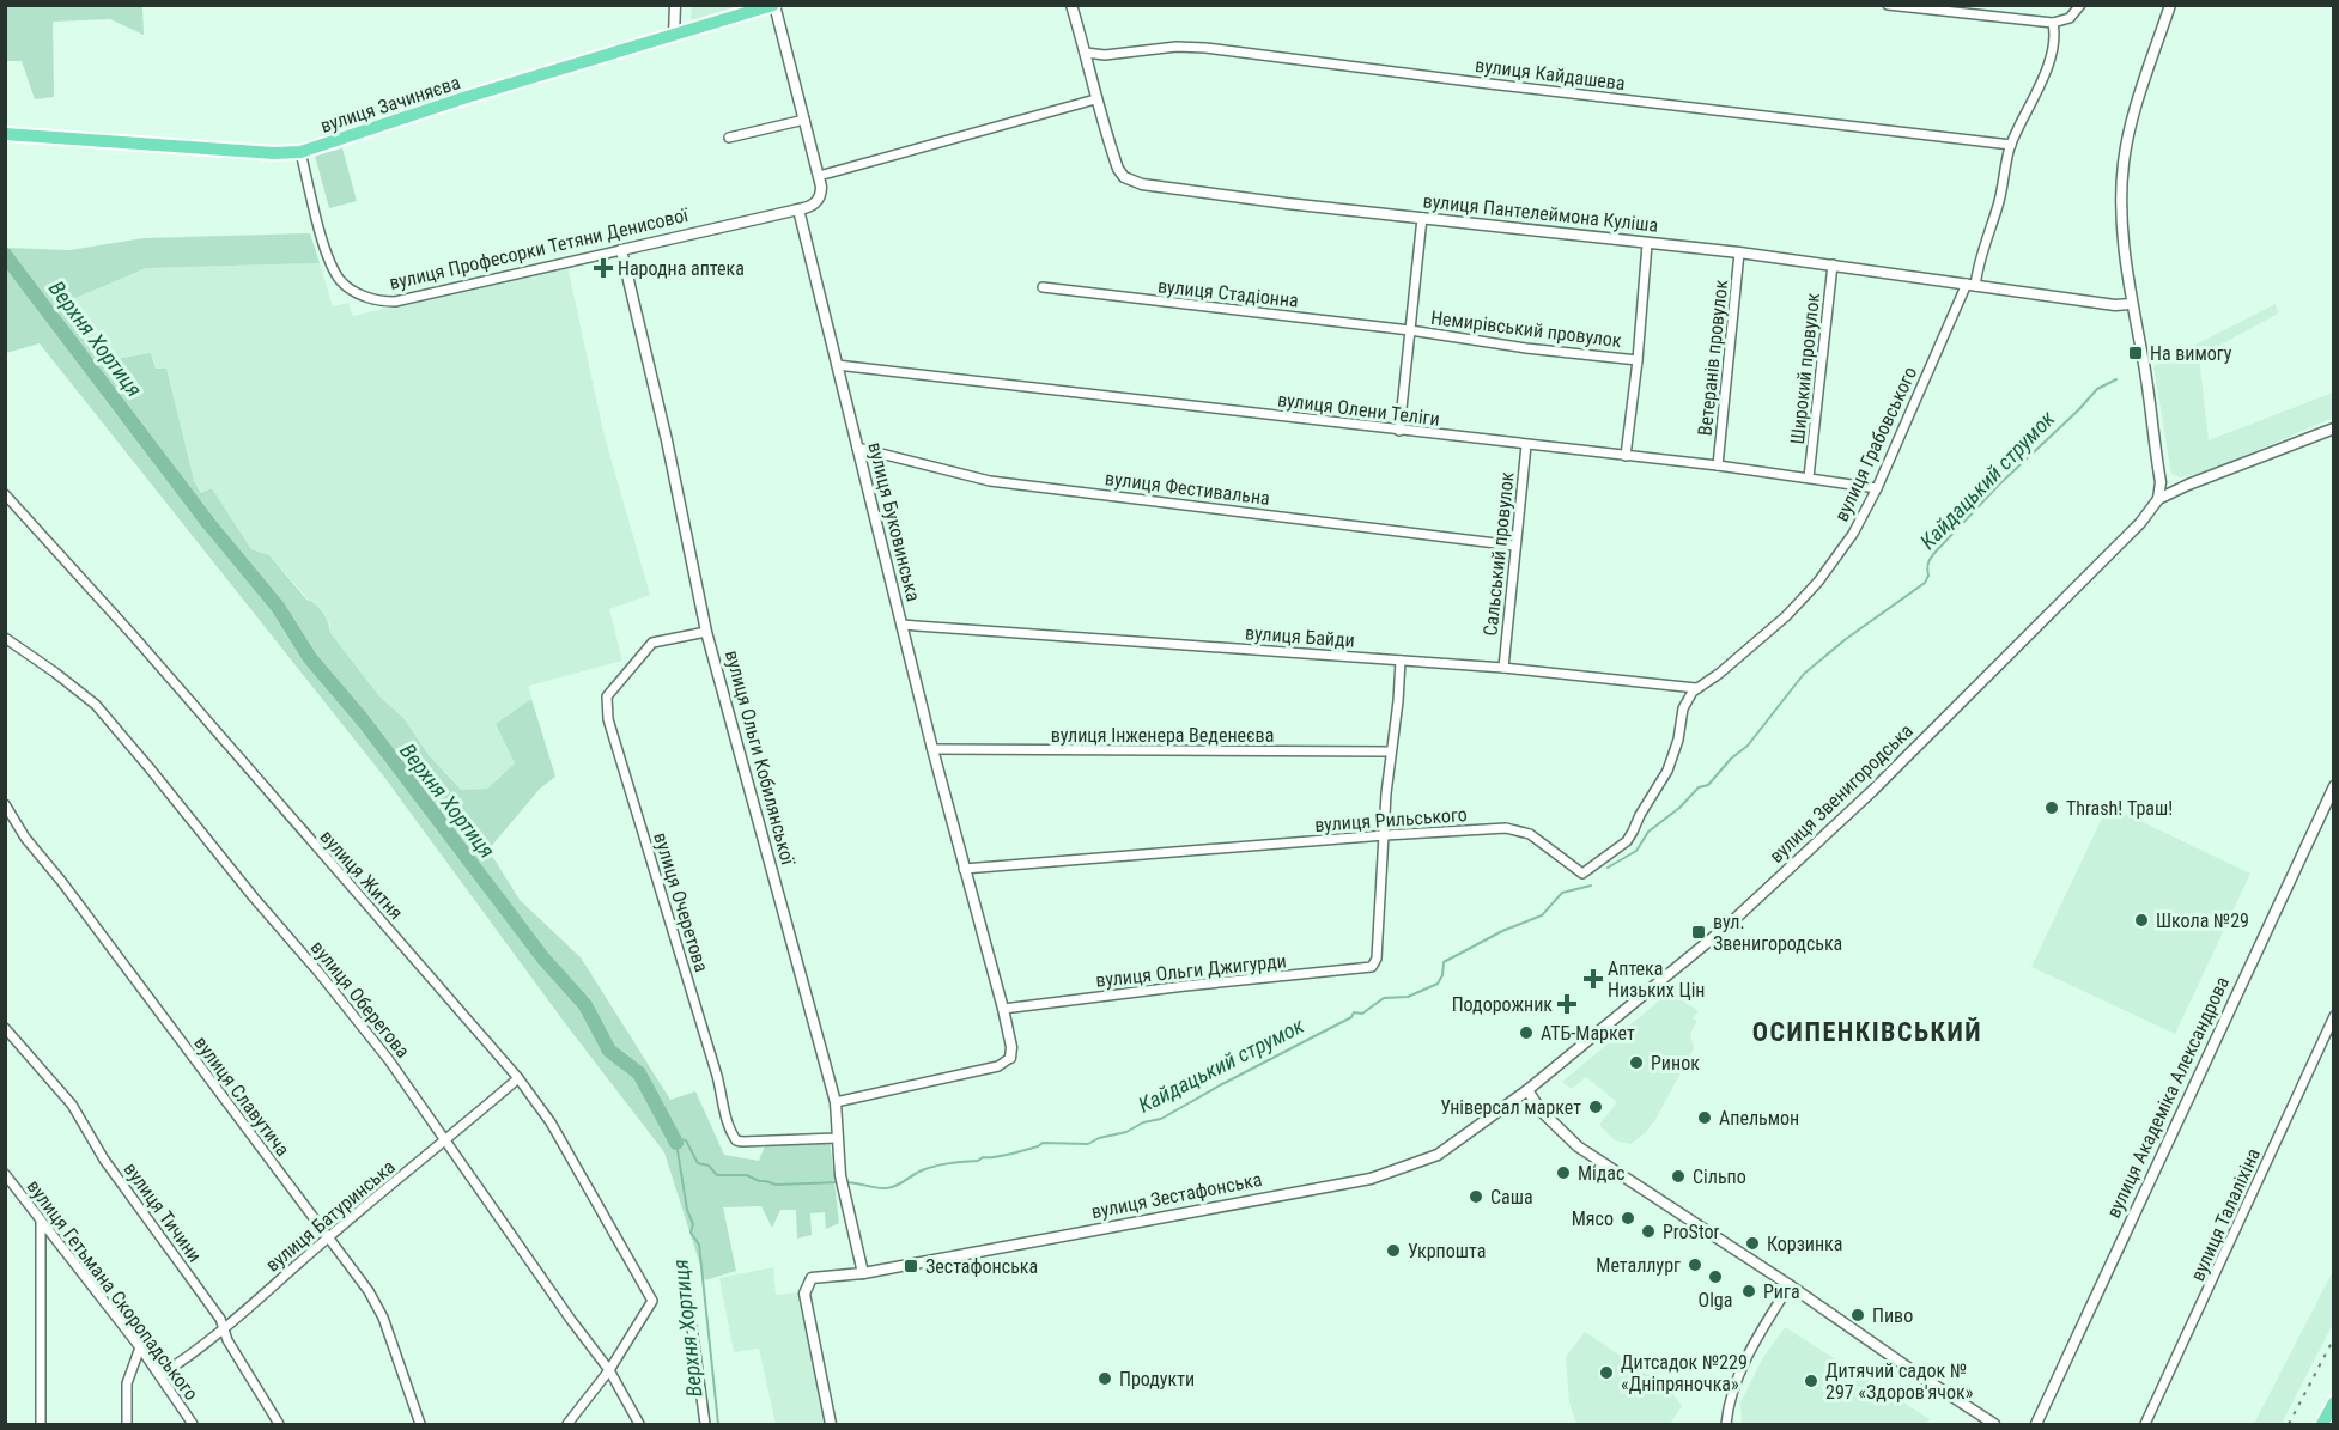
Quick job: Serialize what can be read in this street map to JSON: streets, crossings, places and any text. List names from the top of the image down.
{
  "streets": {
    "main road": ["вулиця Зачиняєва"],
    "street": [
      "вулиця Кайдашева",
      "вулиця Пантелеймона Куліша",
      "вулиця Професорки Тетяни Денисової",
      "вулиця Стадіонна",
      "Немирівський провулок",
      "Ветеранів провулок",
      "Широкий провулок",
      "вулиця Олени Теліги",
      "вулиця Грабовського",
      "вулиця Фестивальна",
      "вулиця Буковинська",
      "Сальський провулок",
      "вулиця Байди",
      "вулиця Інженера Веденеєва",
      "вулиця Ольги Кобилянської",
      "вулиця Звенигородська",
      "вулиця Рильського",
      "вулиця Житня",
      "вулиця Очеретова",
      "вулиця Ольги Джигурди",
      "вулиця Оберегова",
      "вулиця Славутича",
      "вулиця Академіка Александрова",
      "вулиця Зестафонська",
      "вулиця Тичини",
      "вулиця Талаліхіна",
      "вулиця Батуринська",
      "вулиця Гетьмана Скоропадського"
    ]
  },
  "crossings": [
    ["вулиця Кайдашева", "вулиця Пантелеймона Куліша"],
    ["вулиця Кайдашева", "вулиця Грабовського"],
    ["вулиця Зачиняєва", "вулиця Професорки Тетяни Денисової"],
    ["вулиця Пантелеймона Куліша", "Немирівський провулок"],
    ["вулиця Пантелеймона Куліша", "Ветеранів провулок"],
    ["вулиця Пантелеймона Куліша", "Широкий провулок"],
    ["вулиця Пантелеймона Куліша", "вулиця Грабовського"],
    ["вулиця Професорки Тетяни Денисової", "вулиця Буковинська"],
    ["вулиця Професорки Тетяни Денисової", "вулиця Ольги Кобилянської"],
    ["вулиця Стадіонна", "Немирівський провулок"],
    ["Немирівський провулок", "вулиця Олени Теліги"],
    ["Ветеранів провулок", "вулиця Олени Теліги"],
    ["Широкий провулок", "вулиця Олени Теліги"],
    ["вулиця Олени Теліги", "вулиця Грабовського"],
    ["вулиця Олени Теліги", "вулиця Буковинська"],
    ["вулиця Олени Теліги", "Сальський провулок"],
    ["вулиця Грабовського", "вулиця Байди"],
    ["вулиця Грабовського", "вулиця Рильського"],
    ["вулиця Фестивальна", "вулиця Буковинська"],
    ["вулиця Фестивальна", "Сальський провулок"],
    ["вулиця Буковинська", "вулиця Байди"],
    ["вулиця Буковинська", "вулиця Інженера Веденеєва"],
    ["вулиця Буковинська", "вулиця Рильського"],
    ["вулиця Буковинська", "вулиця Ольги Джигурди"],
    ["Сальський провулок", "вулиця Байди"],
    ["вулиця Байди", "вулиця Рильського"],
    ["вулиця Ольги Кобилянської", "вулиця Очеретова"],
    ["вулиця Ольги Кобилянської", "вулиця Зестафонська"],
    ["вулиця Звенигородська", "вулиця Зестафонська"],
    ["вулиця Рильського", "вулиця Ольги Джигурди"],
    ["вулиця Житня", "вулиця Оберегова"],
    ["вулиця Житня", "вулиця Батуринська"],
    ["вулиця Оберегова", "вулиця Батуринська"],
    ["вулиця Славутича", "вулиця Батуринська"],
    ["вулиця Тичини", "вулиця Батуринська"],
    ["вулиця Батуринська", "вулиця Гетьмана Скоропадського"]
  ],
  "districts": ["ОСИПЕНКІВСЬКИЙ"],
  "water": ["Верхня Хортиця", "Кайдацький струмок"],
  "places": {
    "health": ["Народна аптека", "Аптека Низьких Цін", "Подорожник"],
    "transit": ["На вимогу", "вул. Звенигородська", "Зестафонська"],
    "other": [
      "Thrash! Траш!",
      "Школа №29",
      "АТБ-Маркет",
      "Ринок",
      "Універсал маркет",
      "Апельмон",
      "Мідас",
      "Сільпо",
      "Саша",
      "Мясо",
      "ProStor",
      "Корзинка",
      "Укрпошта",
      "Металлург",
      "Olga",
      "Рига",
      "Пиво",
      "Дитсадок №229 «Дніпряночка»",
      "Продукти",
      "Дитячий садок № 297 «Здоров'ячок»"
    ]
  }
}
